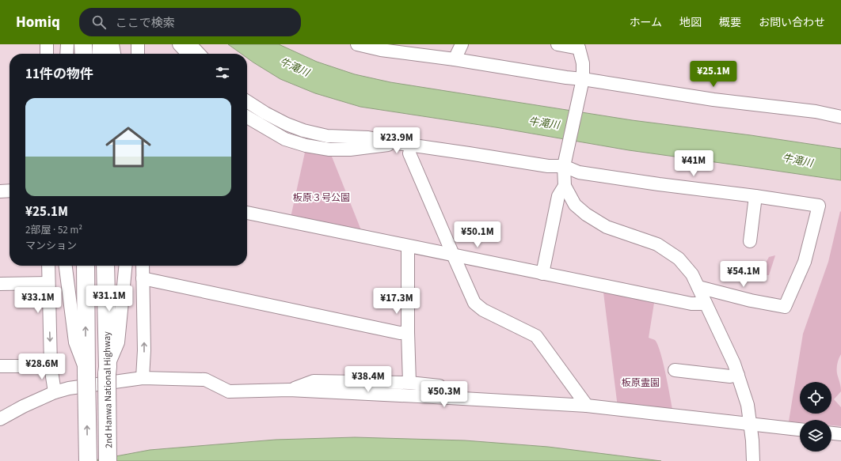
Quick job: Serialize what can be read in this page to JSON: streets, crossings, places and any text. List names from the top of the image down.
{
  "streets": {
    "highway": ["2nd Hanwa National Highway"]
  },
  "water": ["牛滝川"],
  "parks": ["板原３号公園", "板原霊園"],
  "page": {
    "header": "Homiq",
    "search": "ここで検索",
    "nav": [
      "ホーム",
      "地図",
      "概要",
      "お問い合わせ"
    ],
    "heading": "11件の物件",
    "price": [
      "¥25.1M",
      "¥23.9M",
      "¥41M",
      "¥50.1M",
      "¥54.1M",
      "¥31.1M",
      "¥33.1M",
      "¥17.3M",
      "¥28.6M",
      "¥38.4M",
      "¥50.3M"
    ],
    "list": [
      {
        "name": "¥25.1M",
        "note": "2部屋 · 52 m² · マンション"
      }
    ]
  }
}
